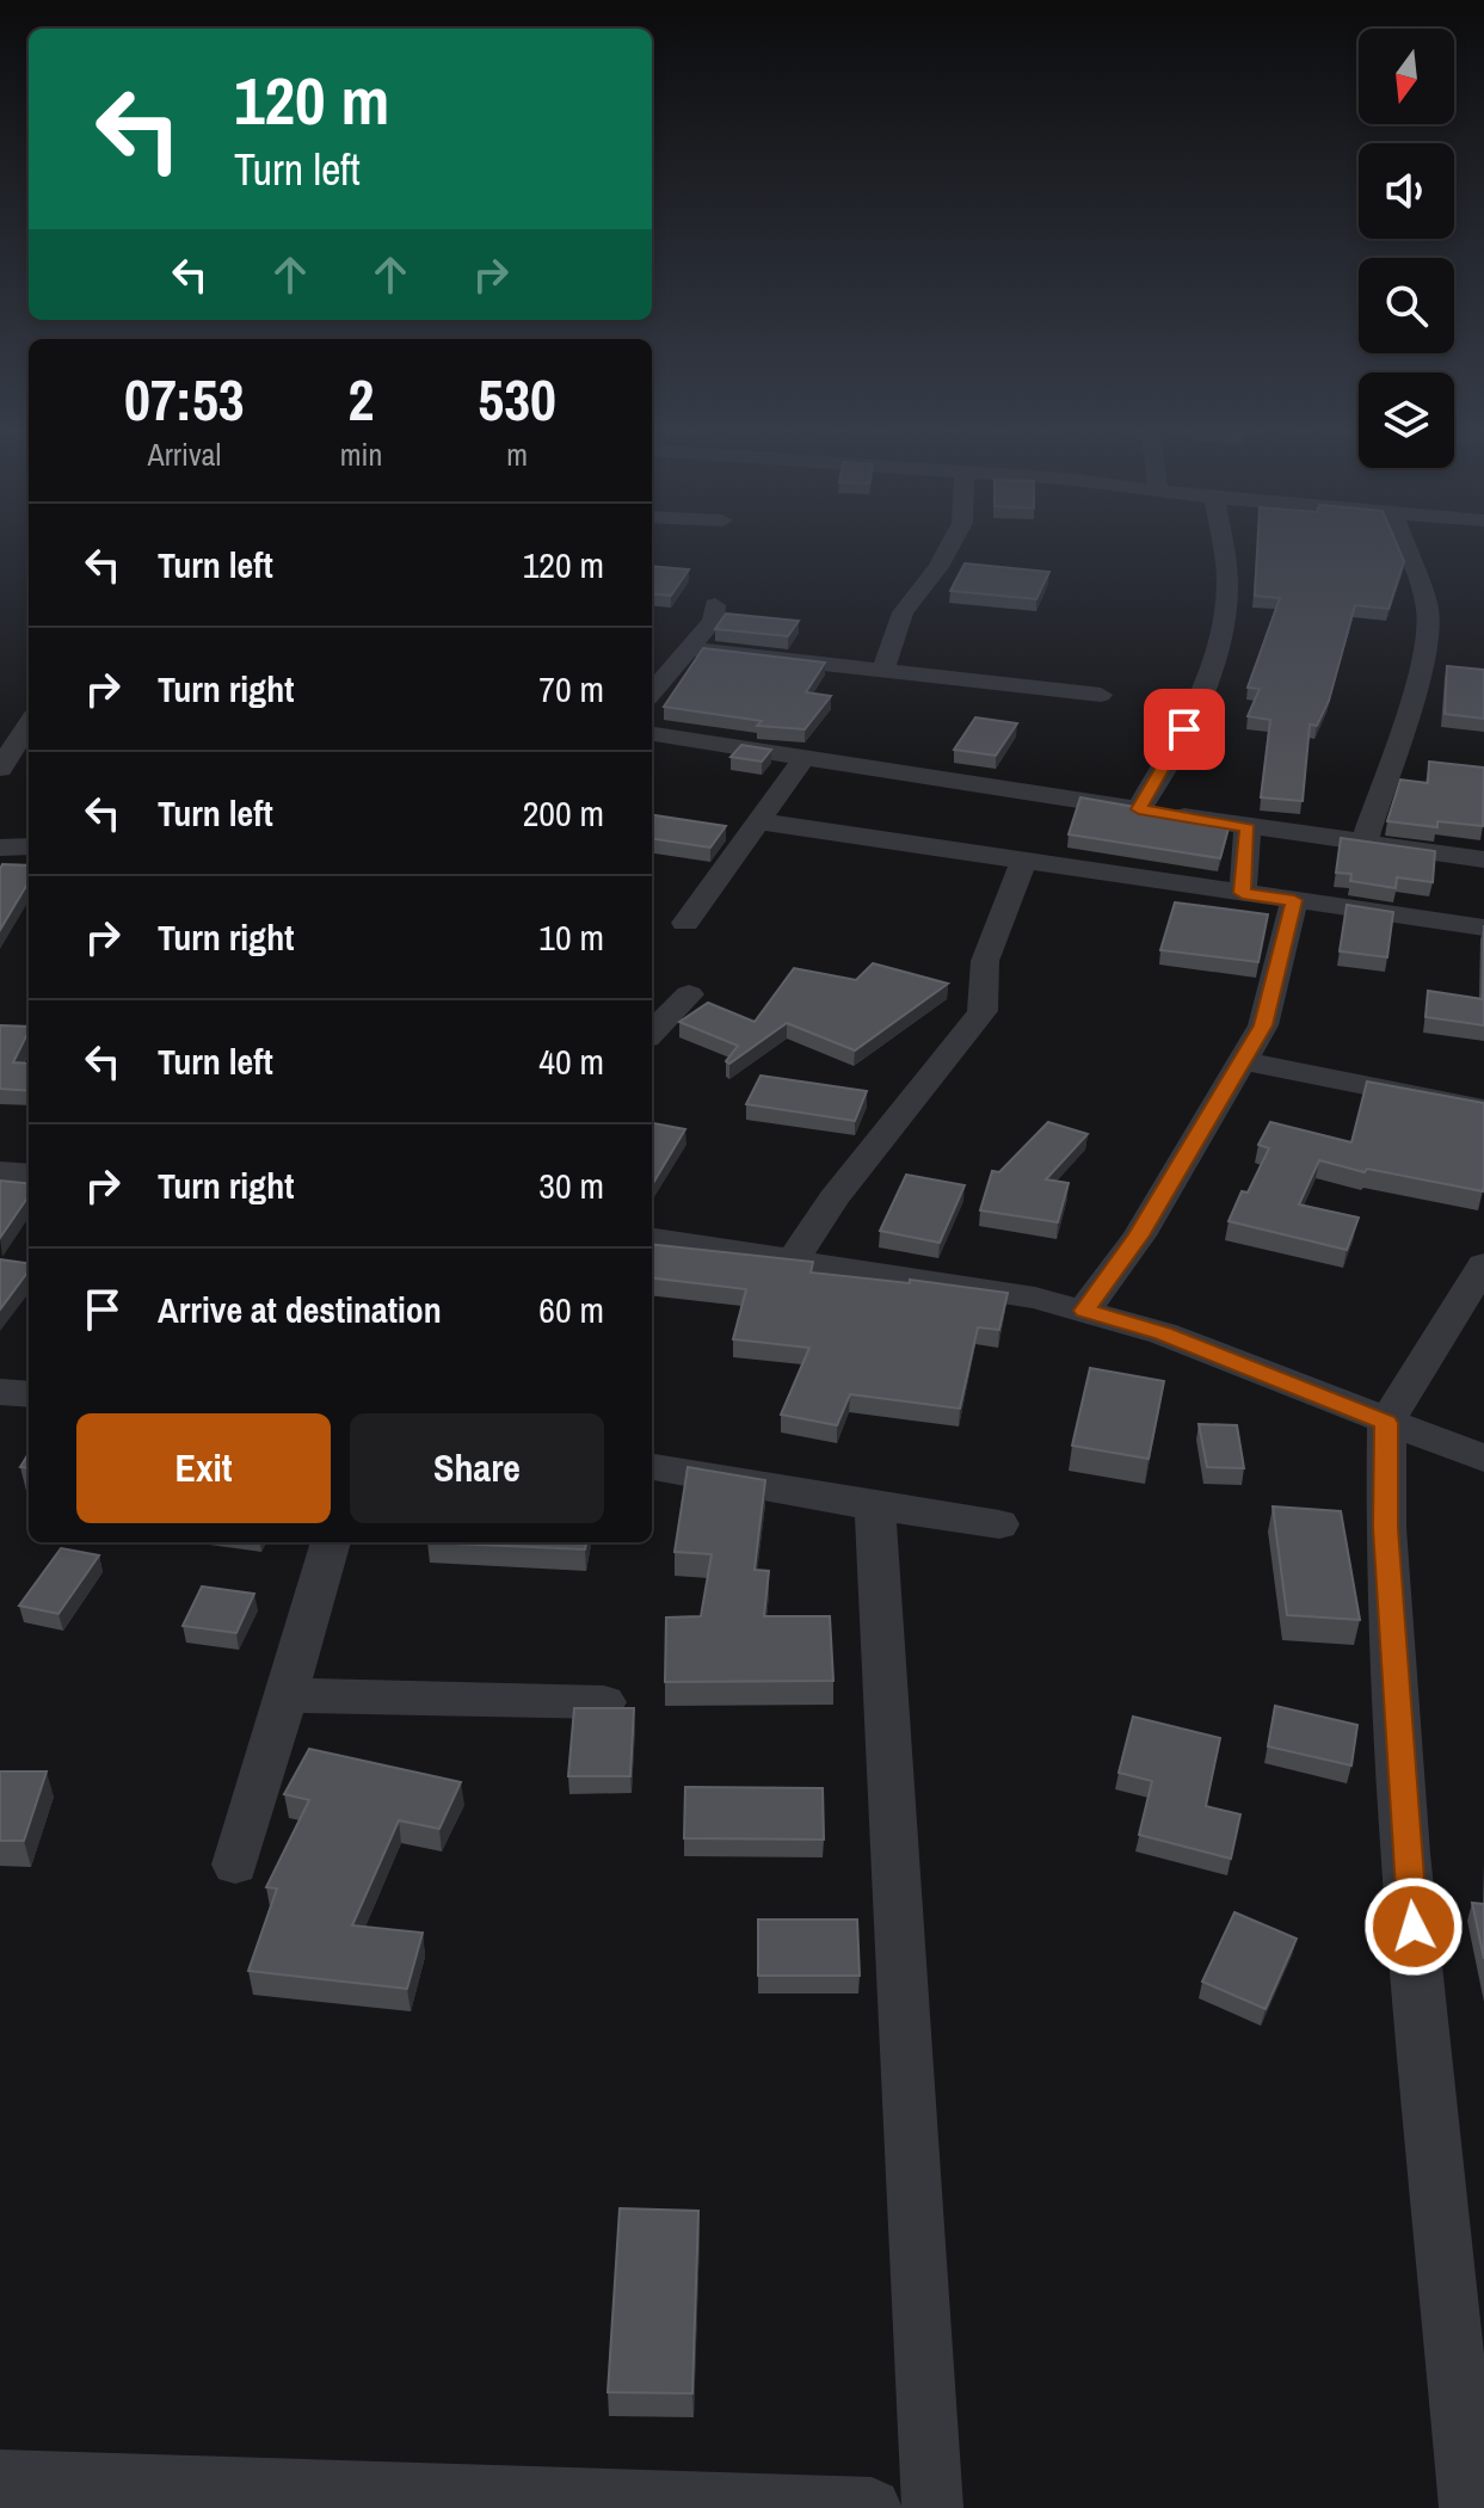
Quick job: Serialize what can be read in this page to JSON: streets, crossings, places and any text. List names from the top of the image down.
{
  "north": "bottom",
  "page": {
    "turn": ["120 m", "Turn left"],
    "eta": [
      "07:53",
      "Arrival",
      "2",
      "min",
      "530",
      "m"
    ],
    "list": [
      {
        "name": "Turn left",
        "value": "120 m"
      },
      {
        "name": "Turn right",
        "value": "70 m"
      },
      {
        "name": "Turn left",
        "value": "200 m"
      },
      {
        "name": "Turn right",
        "value": "10 m"
      },
      {
        "name": "Turn left",
        "value": "40 m"
      },
      {
        "name": "Turn right",
        "value": "30 m"
      },
      {
        "name": "Arrive at destination",
        "value": "60 m"
      }
    ],
    "buttons": ["Exit", "Share"]
  }
}
